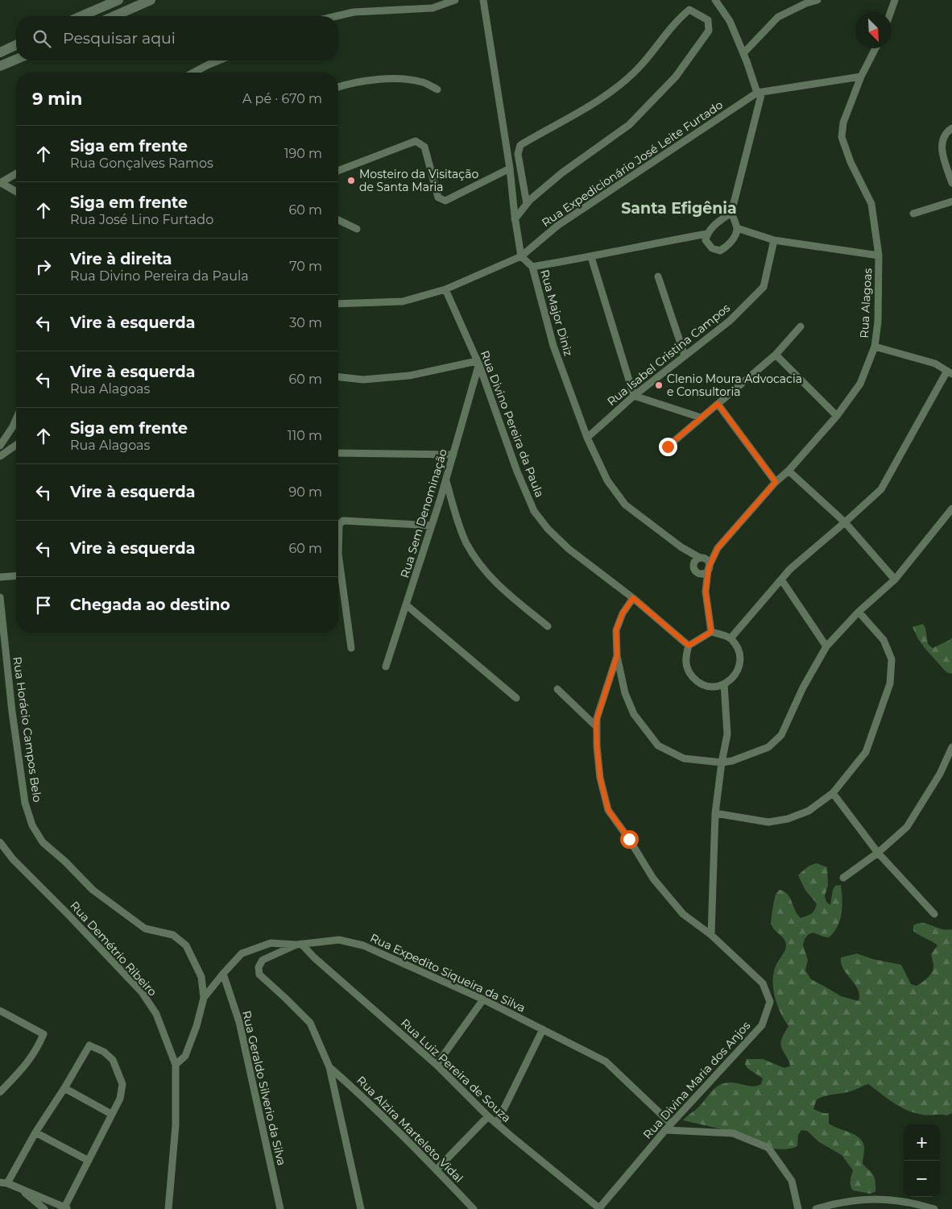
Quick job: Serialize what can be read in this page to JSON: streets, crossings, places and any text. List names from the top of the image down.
{
  "streets": {
    "street": [
      "Rua Expedicionário José Leite Furtado",
      "Rua Alagoas",
      "Rua Major Diniz",
      "Rua Isabel Cristina Campos",
      "Rua Divino Pereira da Paula",
      "Rua Sem Denominação",
      "Rua Horácio Campos Belo",
      "Rua Demétrio Ribeiro",
      "Rua Expedito Siqueira da Silva",
      "Rua Luiz Pereira de Souza",
      "Rua Divina Maria dos Anjos",
      "Rua Geraldo Silverio da Silva",
      "Rua Alzira Marteleto Vidal"
    ]
  },
  "crossings": [
    ["Rua Expedicionário José Leite Furtado", "Rua Major Diniz"],
    ["Rua Expedicionário José Leite Furtado", "Rua Divino Pereira da Paula"],
    ["Rua Alagoas", "Rua Major Diniz"],
    ["Rua Alagoas", "Rua Divino Pereira da Paula"],
    ["Rua Major Diniz", "Rua Isabel Cristina Campos"],
    ["Rua Divino Pereira da Paula", "Rua Sem Denominação"],
    ["Rua Horácio Campos Belo", "Rua Demétrio Ribeiro"],
    ["Rua Horácio Campos Belo", "Rua Expedito Siqueira da Silva"],
    ["Rua Expedito Siqueira da Silva", "Rua Luiz Pereira de Souza"],
    ["Rua Expedito Siqueira da Silva", "Rua Divina Maria dos Anjos"],
    ["Rua Expedito Siqueira da Silva", "Rua Geraldo Silverio da Silva"],
    ["Rua Luiz Pereira de Souza", "Rua Divina Maria dos Anjos"]
  ],
  "districts": ["Santa Efigênia"],
  "places": ["Mosteiro da Visitação de Santa Maria", "Clenio Moura Advocacia e Consultoria"],
  "north": "bottom right",
  "page": {
    "search": "Pesquisar aqui",
    "heading": ["9 min", "A pé · 670 m"],
    "list": [
      ["Siga em frente", "Rua Gonçalves Ramos", "190 m"],
      ["Siga em frente", "Rua José Lino Furtado", "60 m"],
      ["Vire à direita", "Rua Divino Pereira da Paula", "70 m"],
      ["Vire à esquerda", "30 m"],
      ["Vire à esquerda", "Rua Alagoas", "60 m"],
      ["Siga em frente", "Rua Alagoas", "110 m"],
      ["Vire à esquerda", "90 m"],
      ["Vire à esquerda", "60 m"],
      "Chegada ao destino"
    ],
    "map_buttons": ["+", "−"]
  }
}
